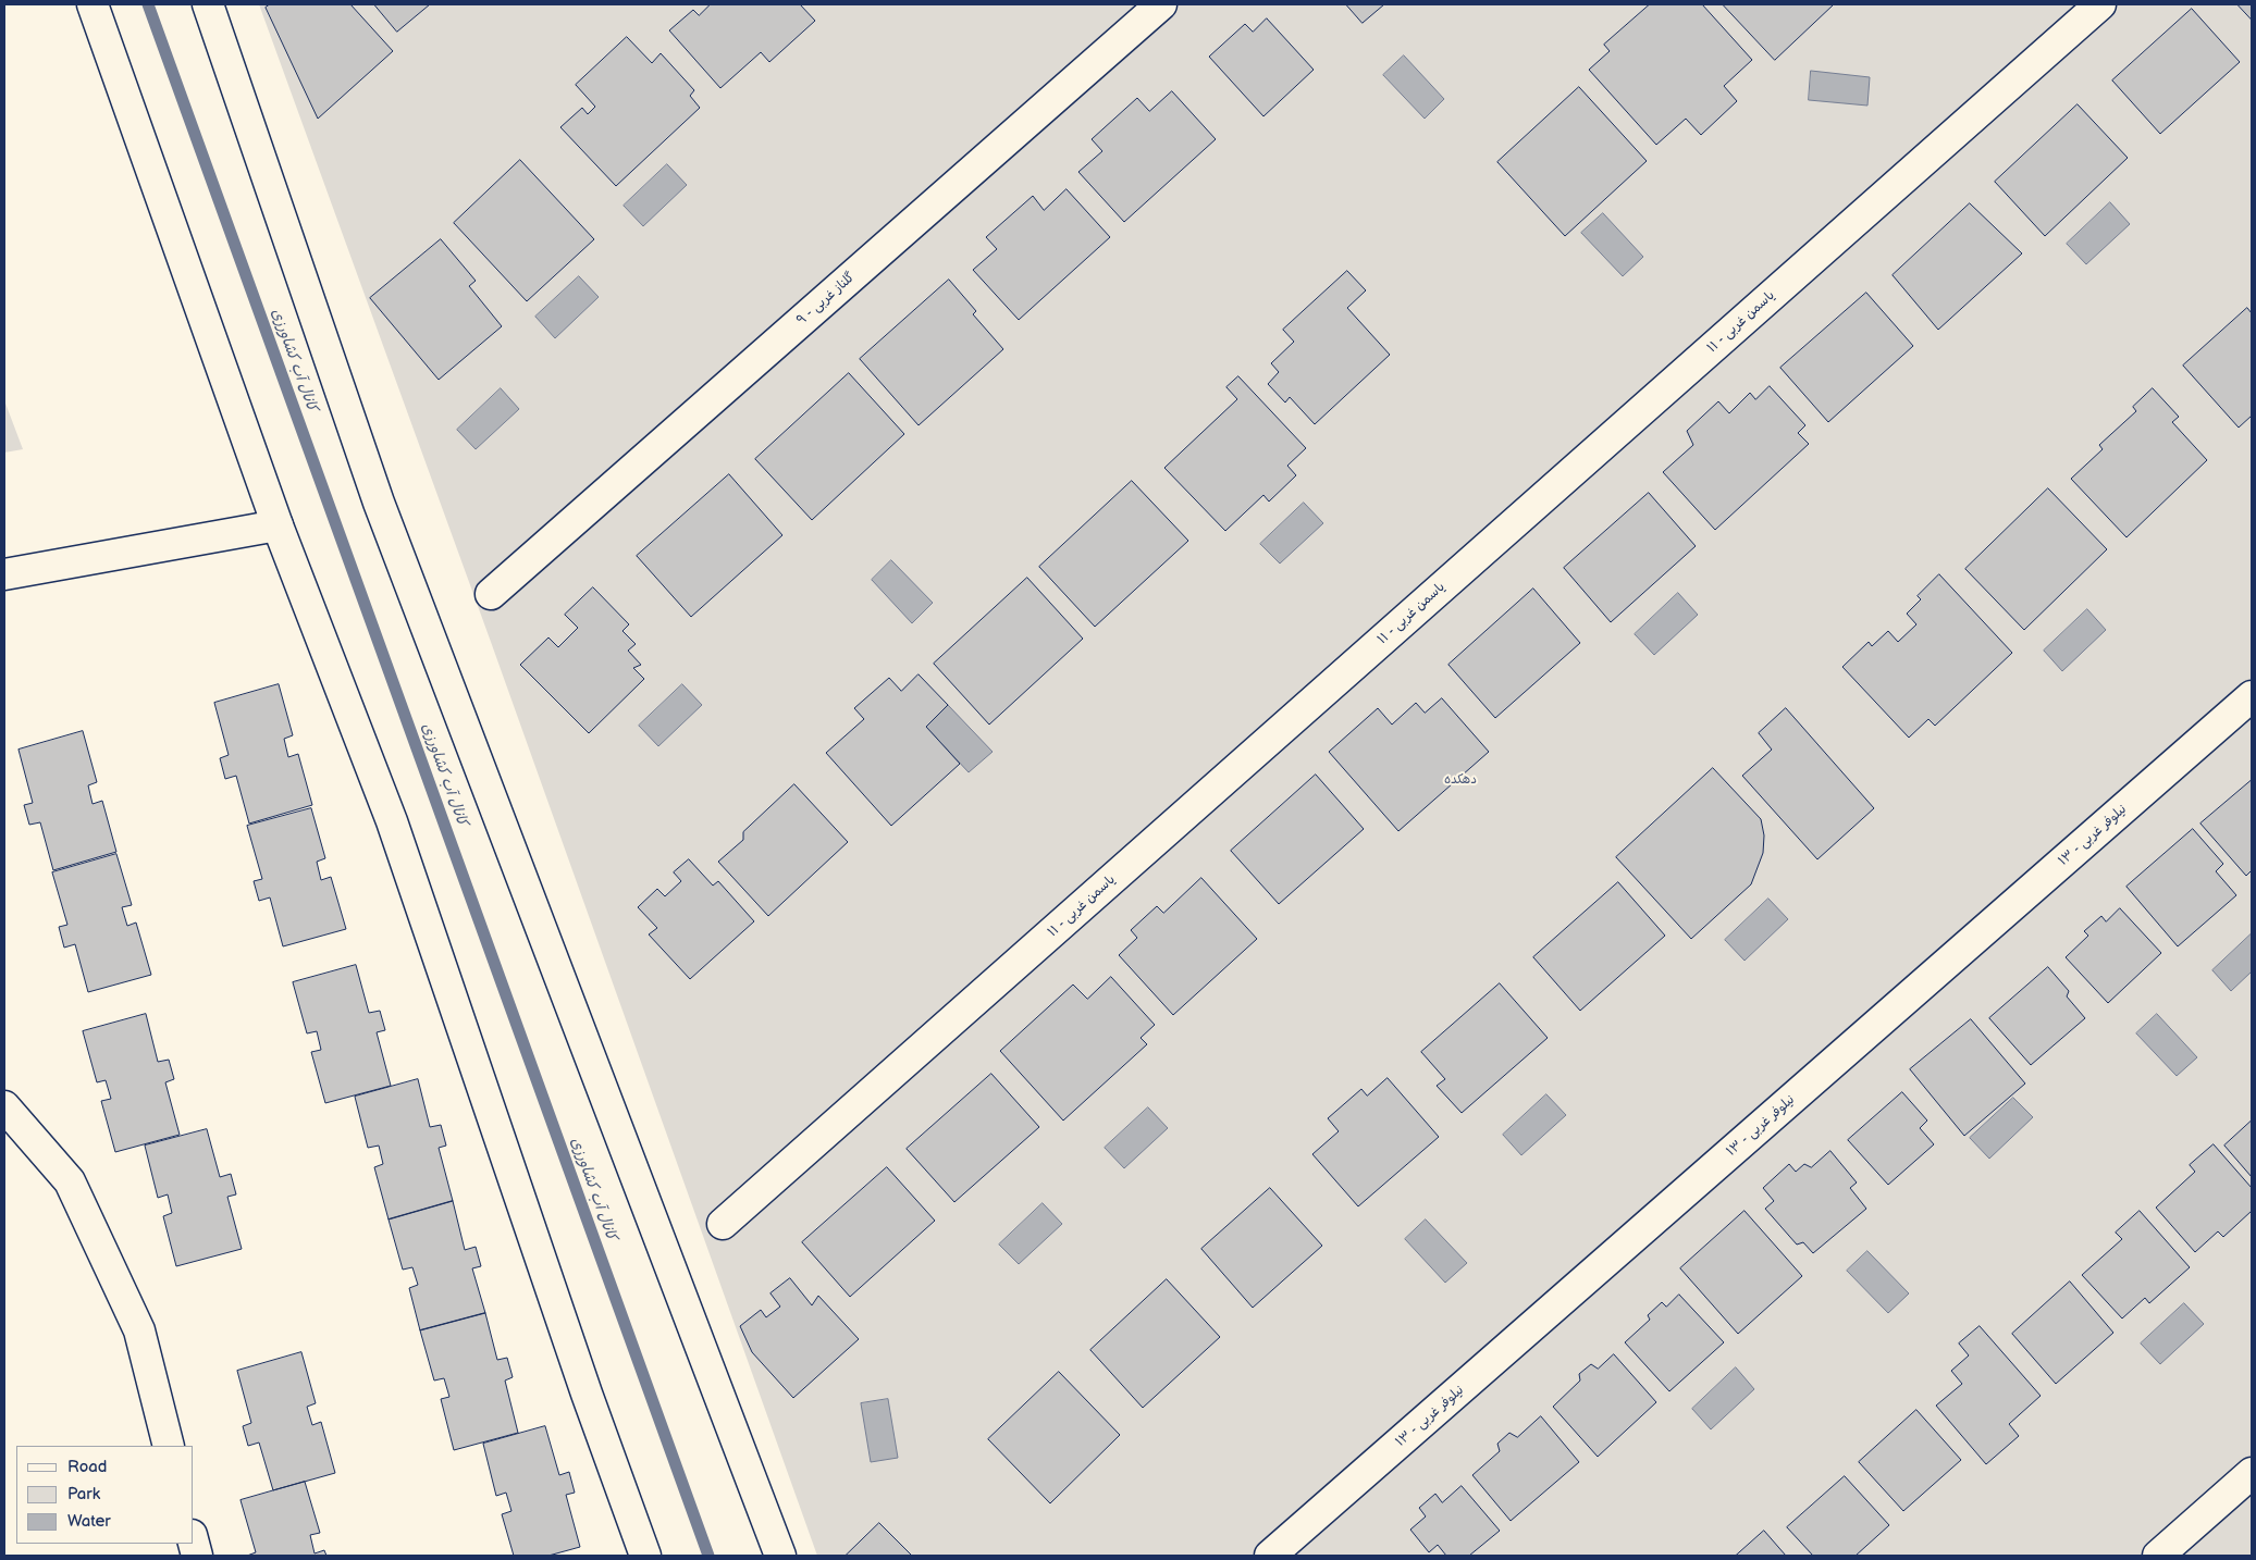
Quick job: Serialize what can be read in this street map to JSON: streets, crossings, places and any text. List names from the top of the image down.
{
  "streets": {
    "street": ["گلناز غربی - ۹", "یاسمن غربی - ۱۱", "نیلوفر غربی - ۱۳"]
  },
  "water": ["کانال آب کشاورزی"],
  "parks": ["دهکده"],
  "legend": ["Road", "Park", "Water"]
}
